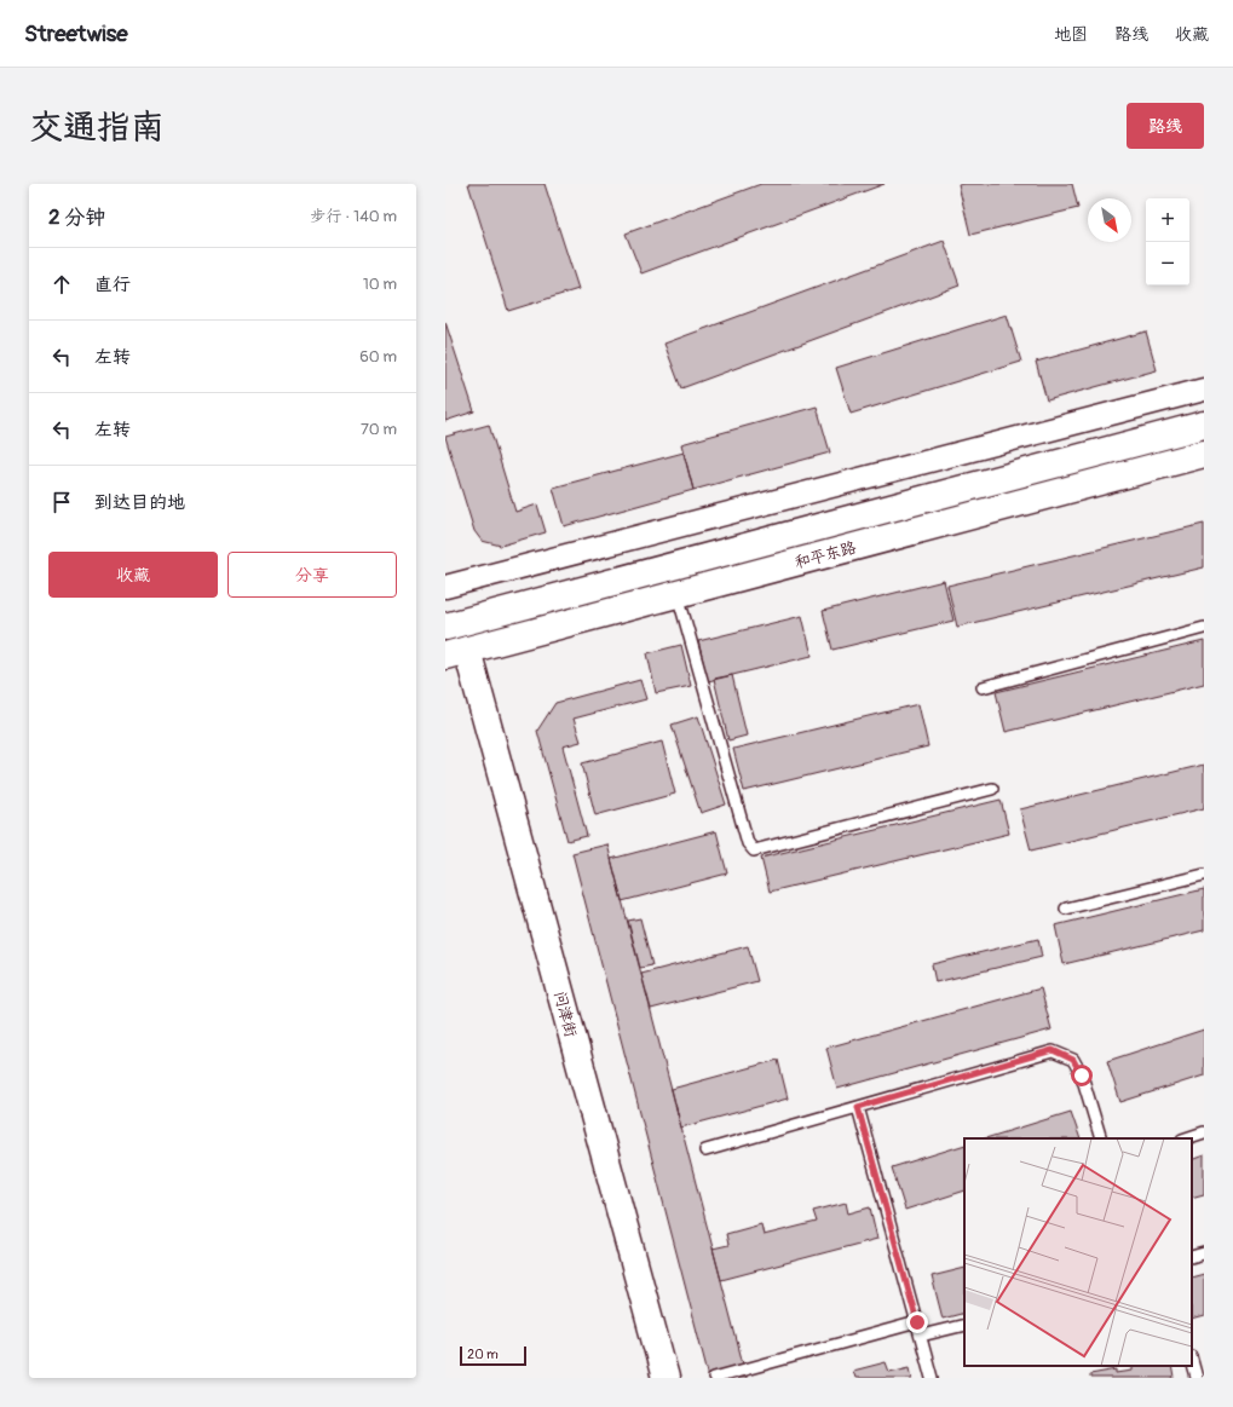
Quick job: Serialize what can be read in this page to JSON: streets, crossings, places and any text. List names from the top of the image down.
{
  "streets": {
    "main road": ["和平东路", "问津街"]
  },
  "crossings": [
    ["和平东路", "问津街"]
  ],
  "scale_bar": "20 m",
  "north": "bottom right",
  "page": {
    "header": "Streetwise",
    "nav": ["地图", "路线", "收藏"],
    "title": "交通指南",
    "buttons": [
      "路线",
      ["收藏", "分享"]
    ],
    "heading": ["2 分钟", "步行 · 140 m"],
    "map_buttons": ["+", "−"],
    "list": [
      ["直行", "10 m"],
      ["左转", "60 m"],
      ["左转", "70 m"],
      "到达目的地"
    ],
    "scale": "20 m"
  }
}
